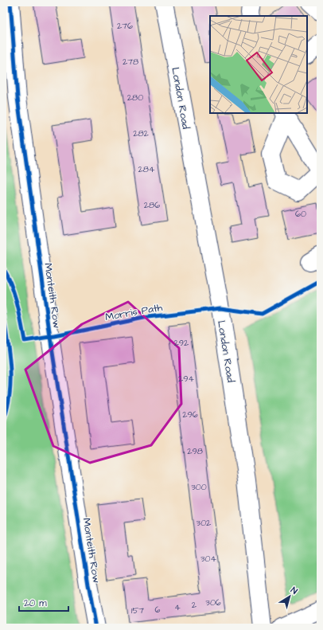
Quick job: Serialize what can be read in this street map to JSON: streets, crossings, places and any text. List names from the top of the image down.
{
  "streets": {
    "street": ["London Road", "Monteith Row"],
    "cycle path": ["Morris Path"]
  },
  "house_numbers": [
    "276",
    "278",
    "280",
    "282",
    "284",
    "286",
    "60",
    "292",
    "294",
    "296",
    "298",
    "300",
    "302",
    "304",
    "306",
    "2",
    "4",
    "6",
    "157"
  ],
  "scale_bar": "20 m",
  "north": "top right"
}
